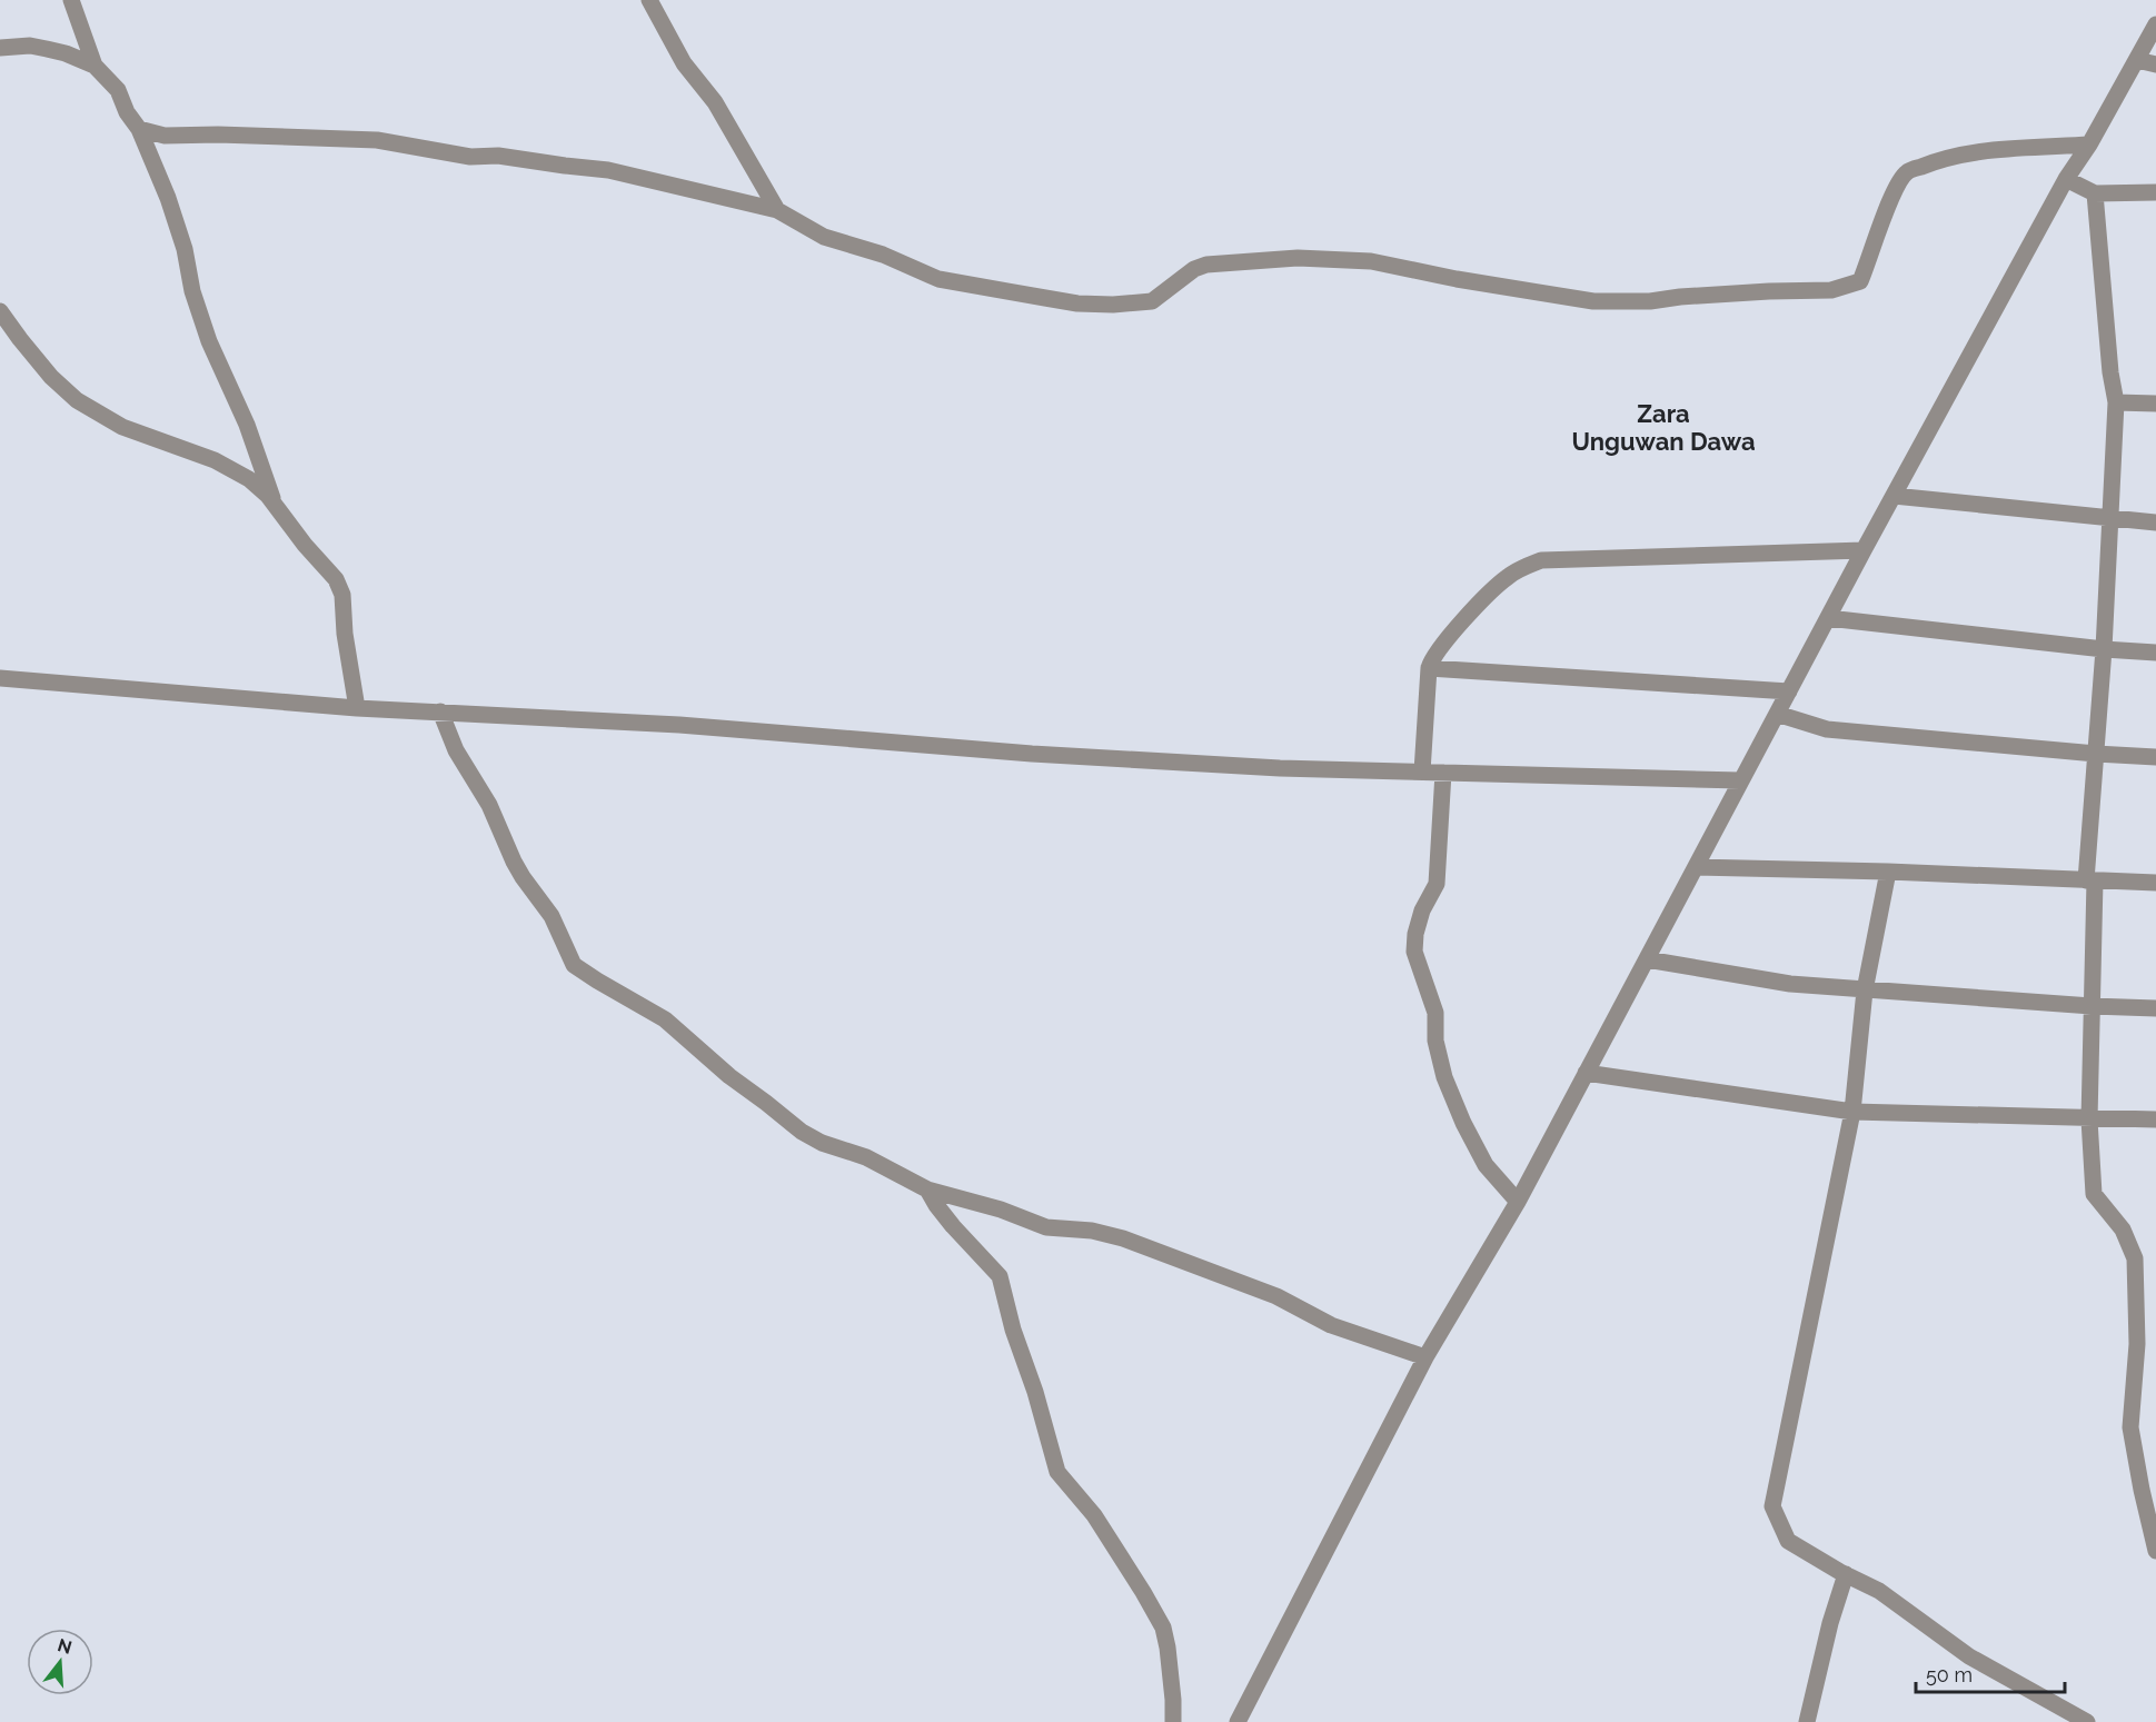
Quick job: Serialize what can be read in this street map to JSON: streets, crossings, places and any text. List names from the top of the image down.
{
  "districts": ["Zara Unguwan Dawa"],
  "scale_bar": "50 m",
  "north": "top"
}
